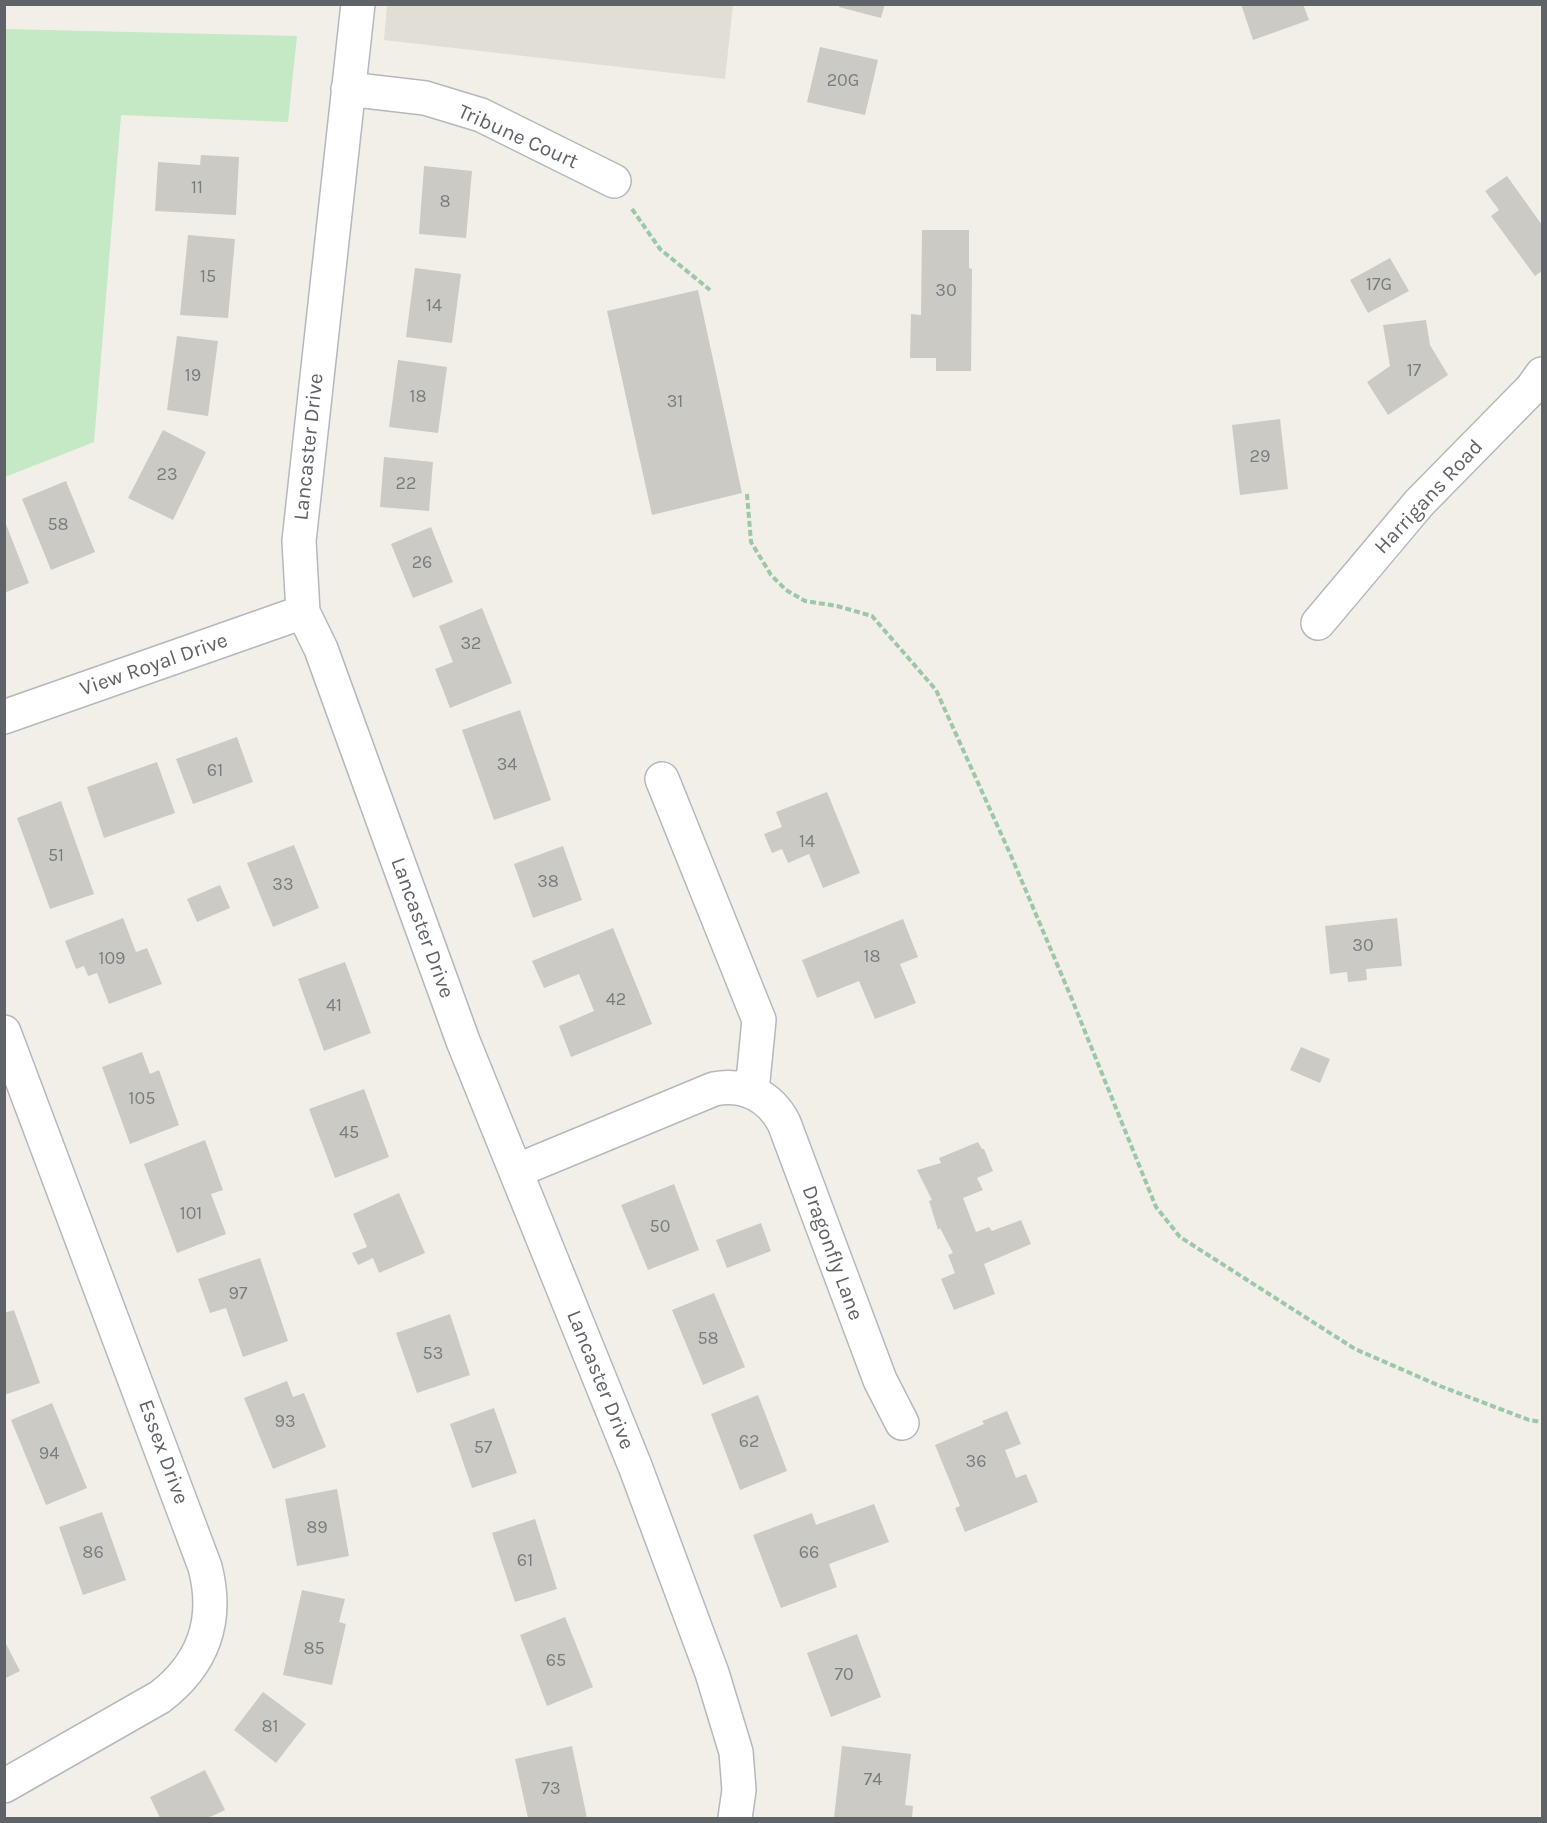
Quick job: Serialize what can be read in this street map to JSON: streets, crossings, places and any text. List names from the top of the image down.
{
  "streets": {
    "street": [
      "Tribune Court",
      "Lancaster Drive",
      "Harrigans Road",
      "View Royal Drive",
      "Dragonfly Lane",
      "Essex Drive"
    ]
  },
  "crossings": [
    ["Tribune Court", "Lancaster Drive"],
    ["Lancaster Drive", "View Royal Drive"]
  ],
  "house_numbers": [
    "20G",
    "11",
    "8",
    "15",
    "17G",
    "30",
    "14",
    "17",
    "19",
    "18",
    "31",
    "29",
    "23",
    "22",
    "58",
    "26",
    "32",
    "34",
    "61",
    "14",
    "51",
    "38",
    "33",
    "30",
    "18",
    "109",
    "42",
    "41",
    "105",
    "45",
    "101",
    "50",
    "97",
    "58",
    "53",
    "93",
    "62",
    "57",
    "94",
    "36",
    "89",
    "86",
    "66",
    "61",
    "85",
    "65",
    "70",
    "81",
    "74",
    "73"
  ]
}
